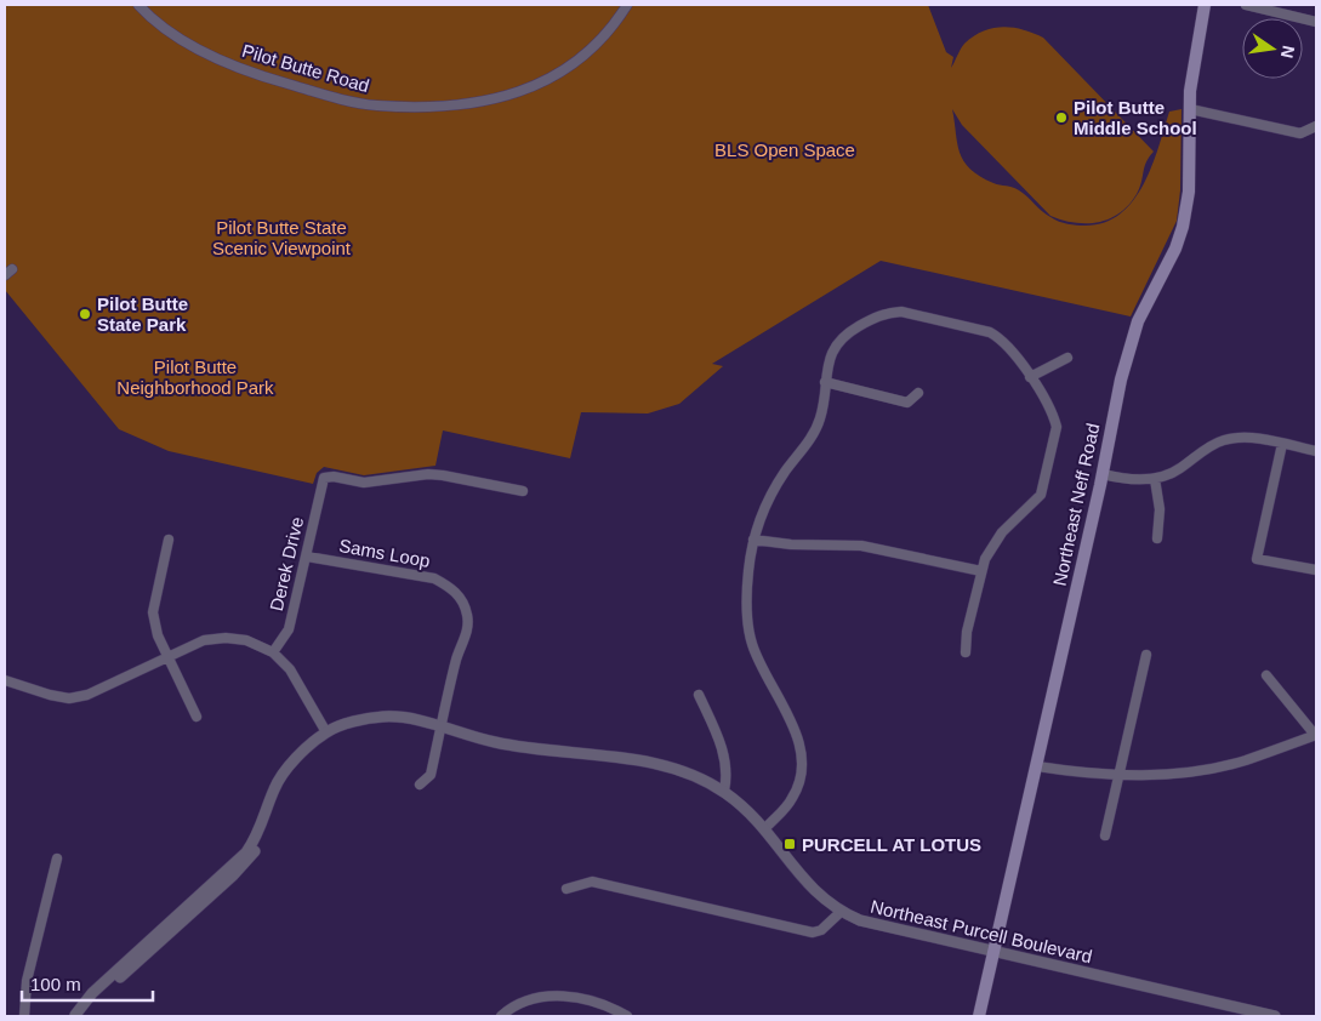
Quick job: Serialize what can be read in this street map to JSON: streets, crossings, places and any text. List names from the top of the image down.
{
  "streets": {
    "main road": ["Northeast Neff Road"],
    "street": [
      "Pilot Butte Road",
      "Sams Loop",
      "Derek Drive",
      "Northeast Purcell Boulevard"
    ]
  },
  "crossings": [
    ["Northeast Neff Road", "Northeast Purcell Boulevard"],
    ["Sams Loop", "Derek Drive"],
    ["Sams Loop", "Northeast Purcell Boulevard"]
  ],
  "parks": ["BLS Open Space", "Pilot Butte State Scenic Viewpoint", "Pilot Butte Neighborhood Park"],
  "places": {
    "other": ["Pilot Butte Middle School", "Pilot Butte State Park"],
    "transit": ["PURCELL AT LOTUS"]
  },
  "scale_bar": "100 m",
  "north": "right"
}
